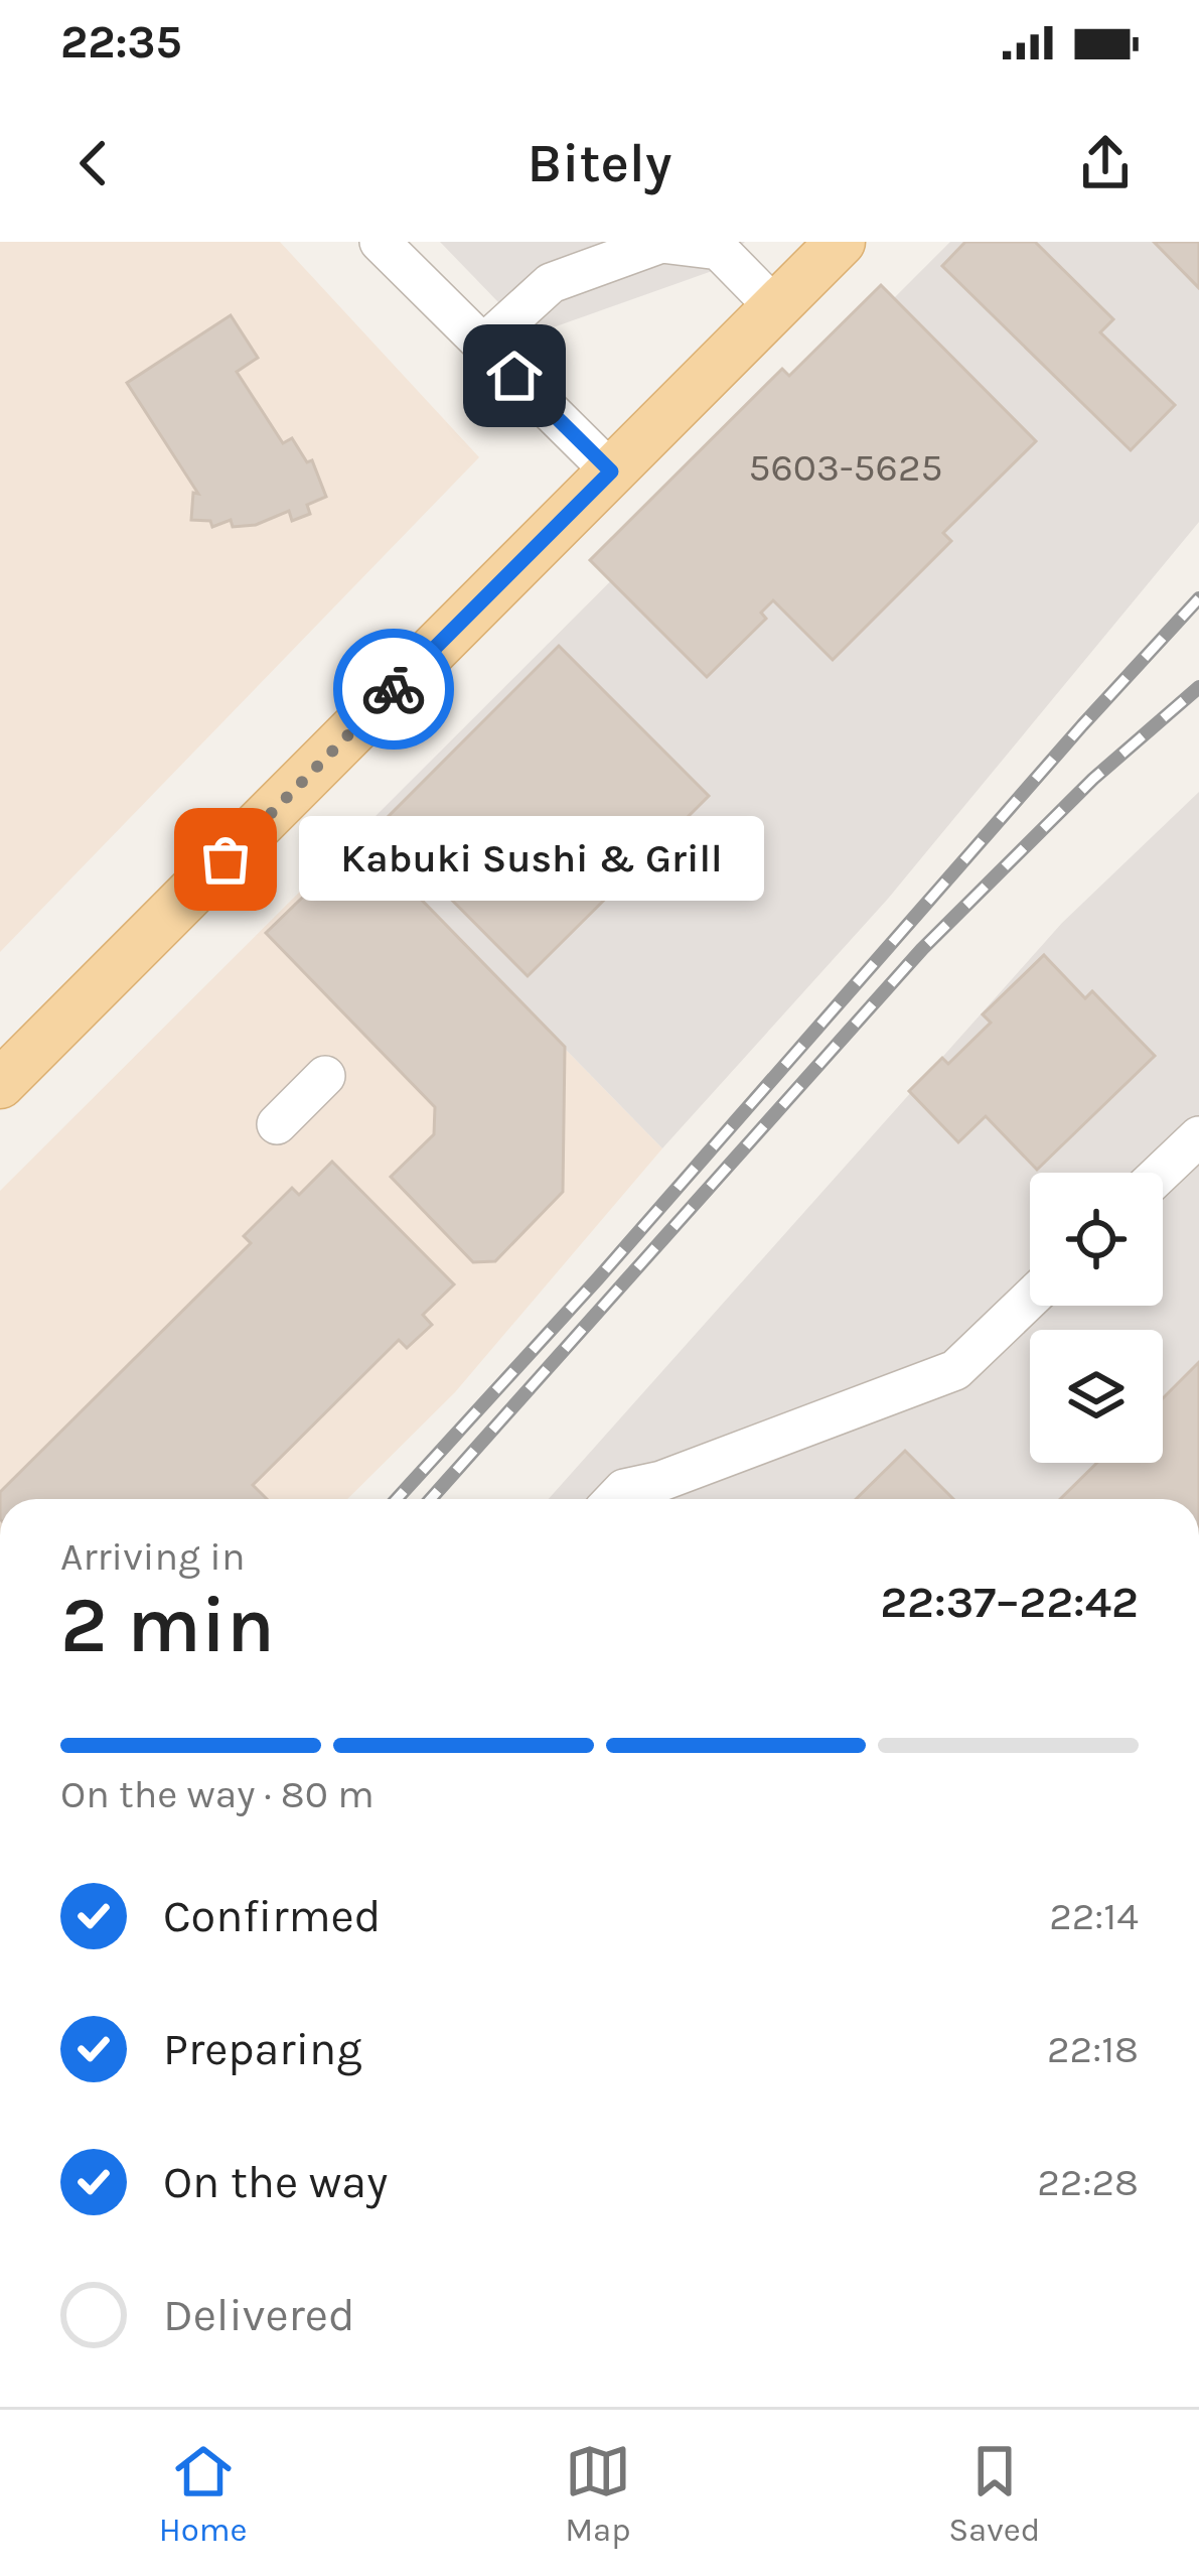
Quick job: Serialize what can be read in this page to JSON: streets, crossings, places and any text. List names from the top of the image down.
{
  "places": ["Kabuki Sushi & Grill"],
  "house_numbers": ["5603-5625"],
  "page": {
    "status": "22:35",
    "header": "Bitely",
    "bubble": "Kabuki Sushi & Grill",
    "heading": ["2 min", "Arriving in", "22:37–22:42"],
    "bar": "On the way · 80 m",
    "list": [
      ["Confirmed", "22:14"],
      ["Preparing", "22:18"],
      ["On the way", "22:28"],
      "Delivered"
    ],
    "tabs": ["Home", "Map", "Saved"]
  }
}
